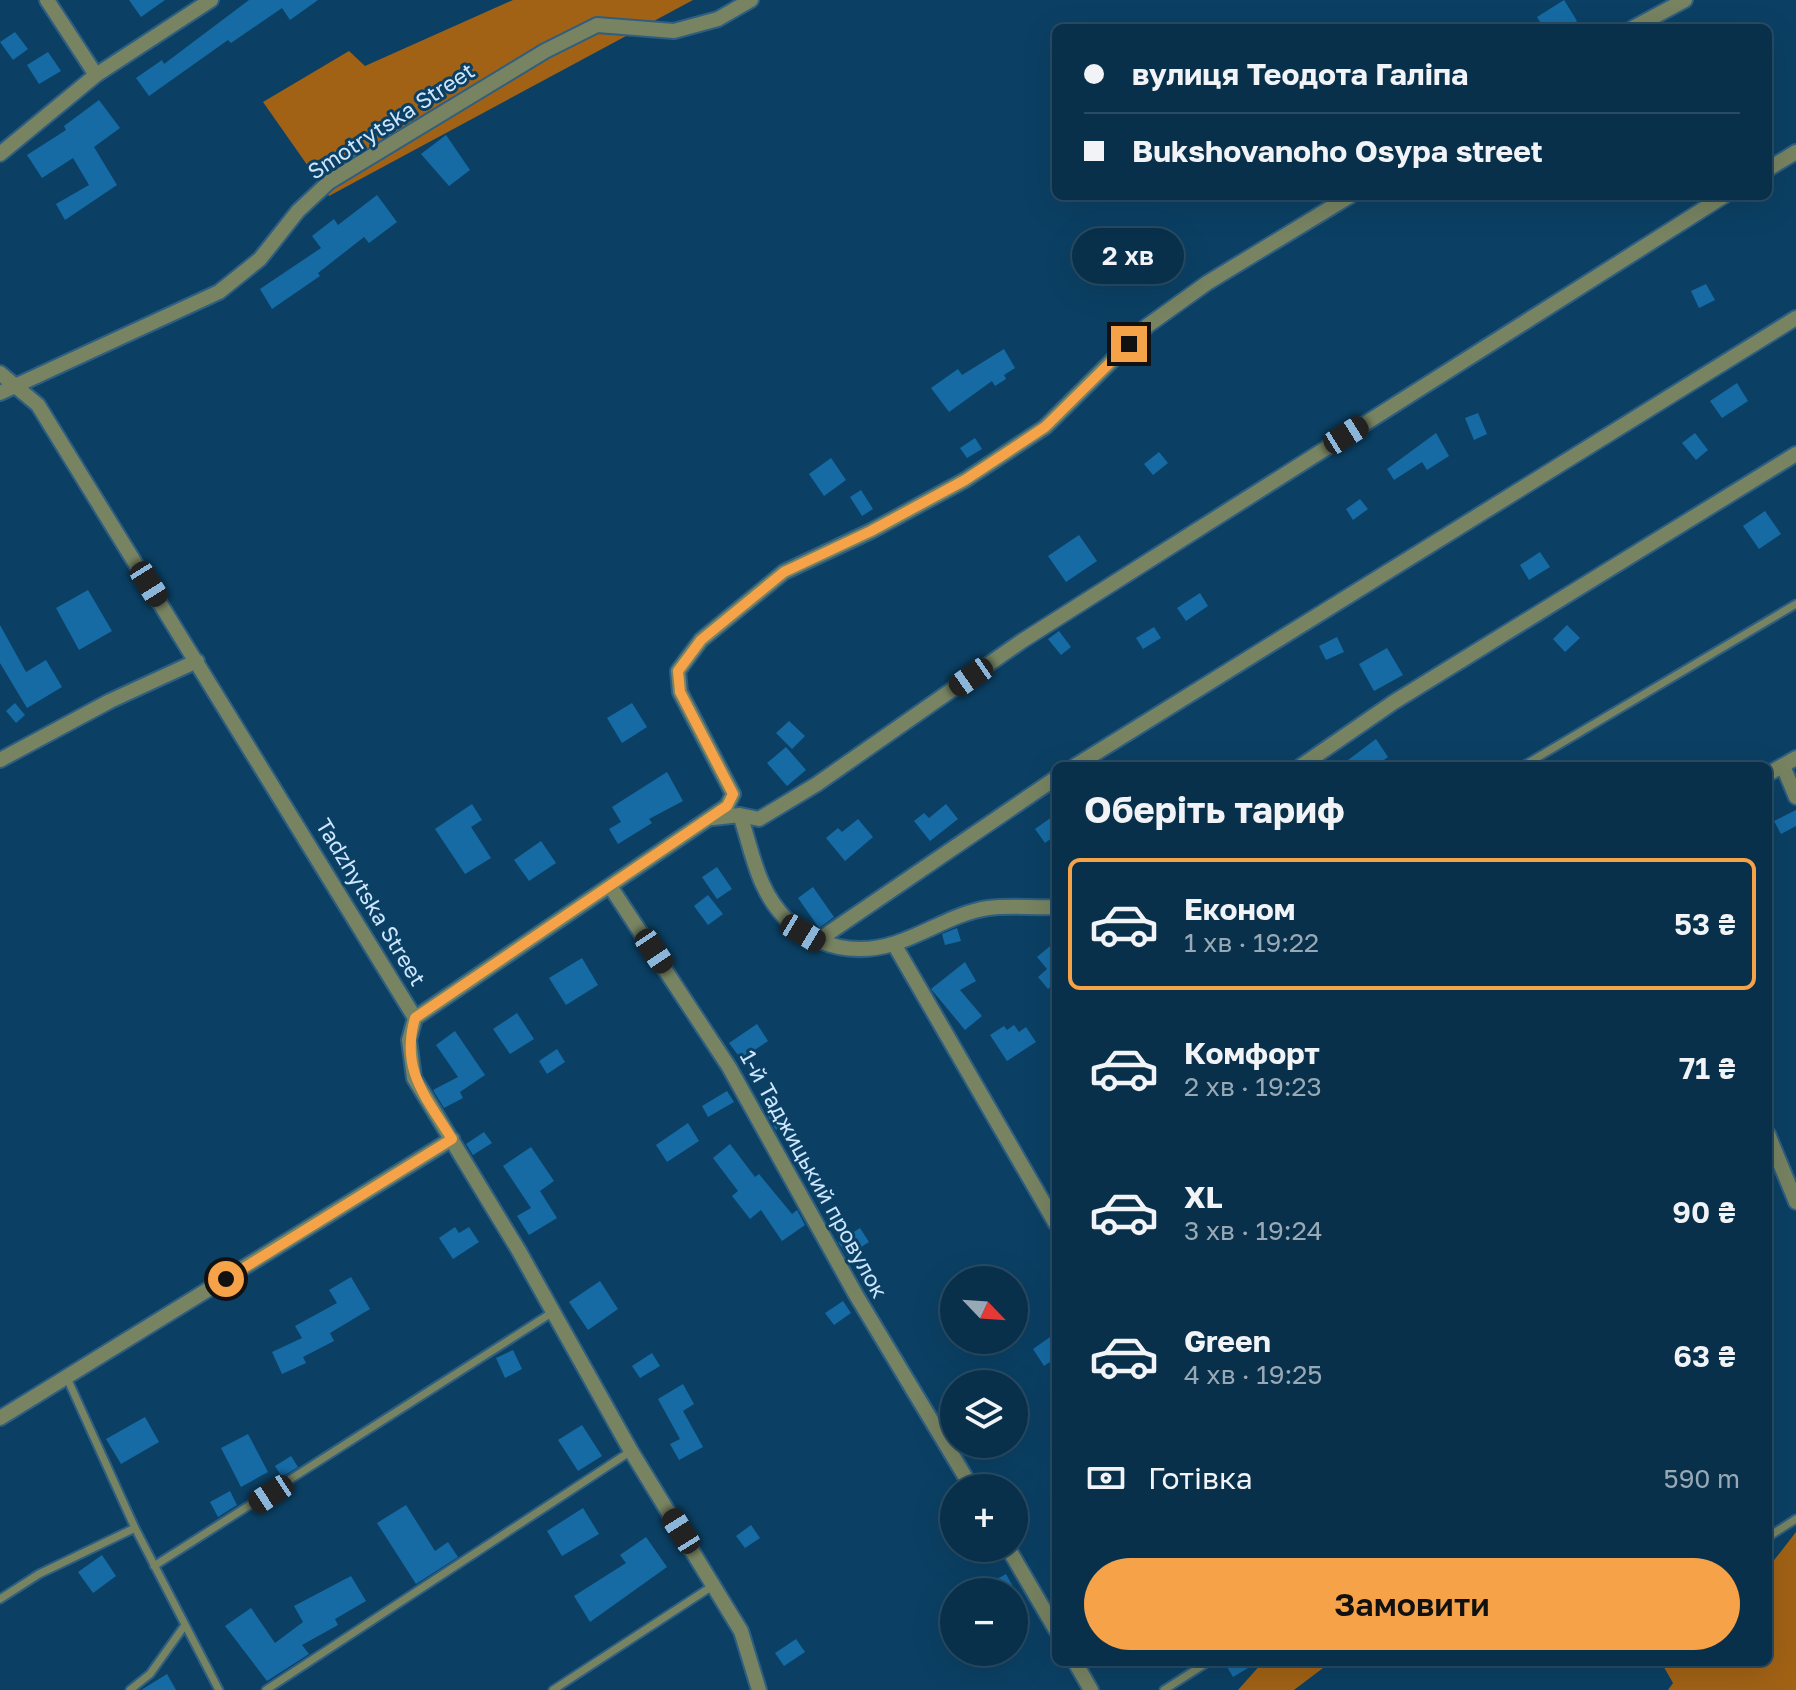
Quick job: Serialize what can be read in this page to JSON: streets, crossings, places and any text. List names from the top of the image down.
{
  "streets": {
    "street": ["Smotrytska Street", "Tadzhytska Street", "1-й Таджицький провулок"]
  },
  "crossings": [
    ["Smotrytska Street", "Tadzhytska Street"]
  ],
  "north": "bottom right",
  "page": {
    "banner": ["вулиця Теодота Галіпа", "Bukshovanoho Osypa street"],
    "bubble": "2 хв",
    "heading": "Оберіть тариф",
    "list": [
      {
        "name": "Економ",
        "note": "1 хв · 19:22",
        "value": "53 ₴"
      },
      {
        "name": "Комфорт",
        "note": "2 хв · 19:23",
        "value": "71 ₴"
      },
      {
        "name": "XL",
        "note": "3 хв · 19:24",
        "value": "90 ₴"
      },
      {
        "name": "Green",
        "note": "4 хв · 19:25",
        "value": "63 ₴"
      }
    ],
    "map_buttons": ["+", "−"],
    "pay": ["Готівка", "590 m"],
    "buttons": "Замовити"
  }
}
